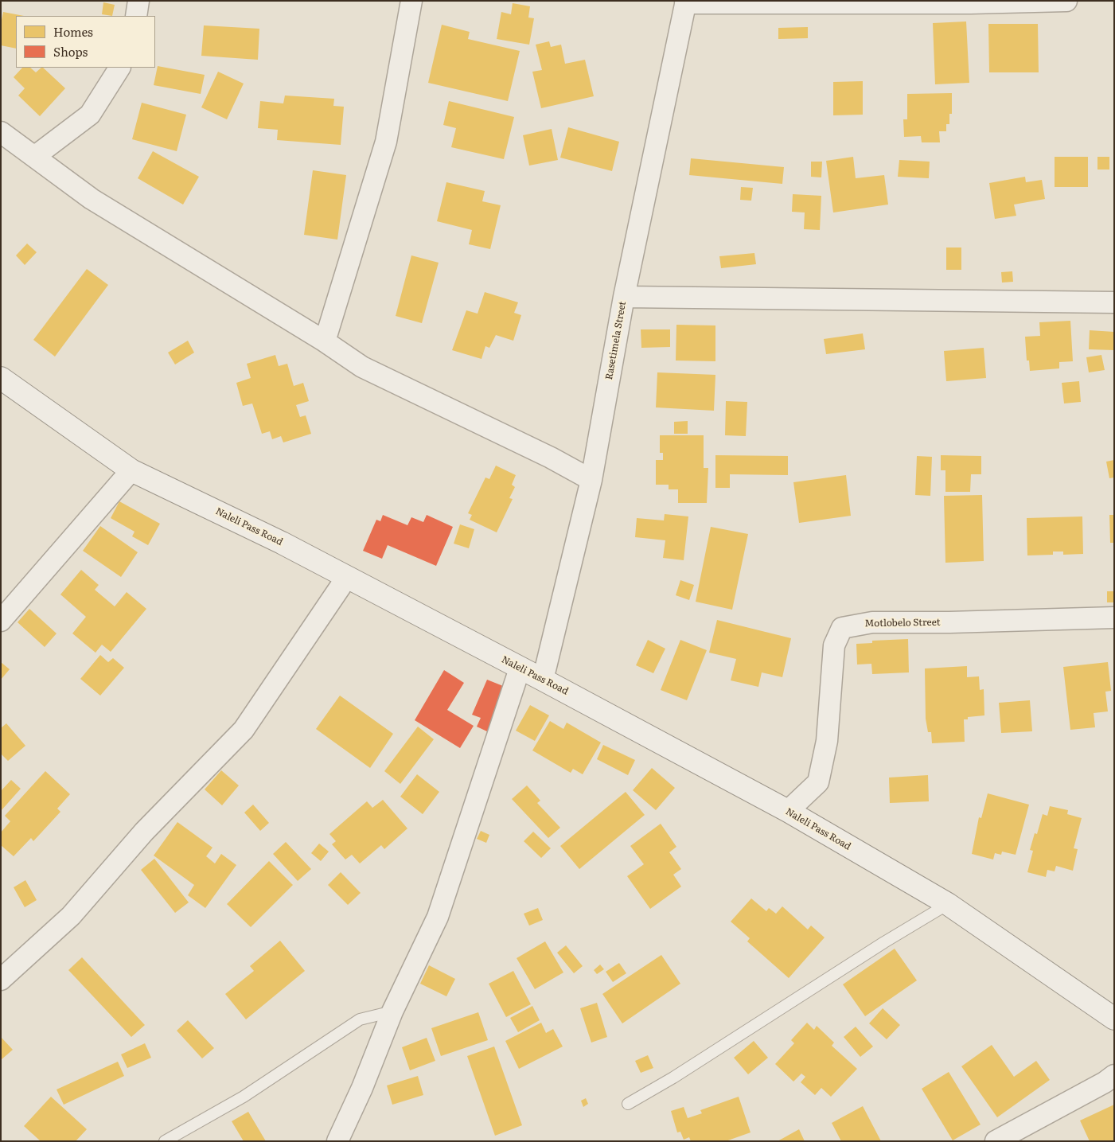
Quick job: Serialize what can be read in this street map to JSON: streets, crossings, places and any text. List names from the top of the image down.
{
  "streets": {
    "main road": ["Naleli Pass Road"],
    "street": ["Rasetimela Street", "Motlobelo Street"]
  },
  "crossings": [
    ["Rasetimela Street", "Naleli Pass Road"],
    ["Naleli Pass Road", "Motlobelo Street"]
  ],
  "legend": ["Homes", "Shops"]
}
